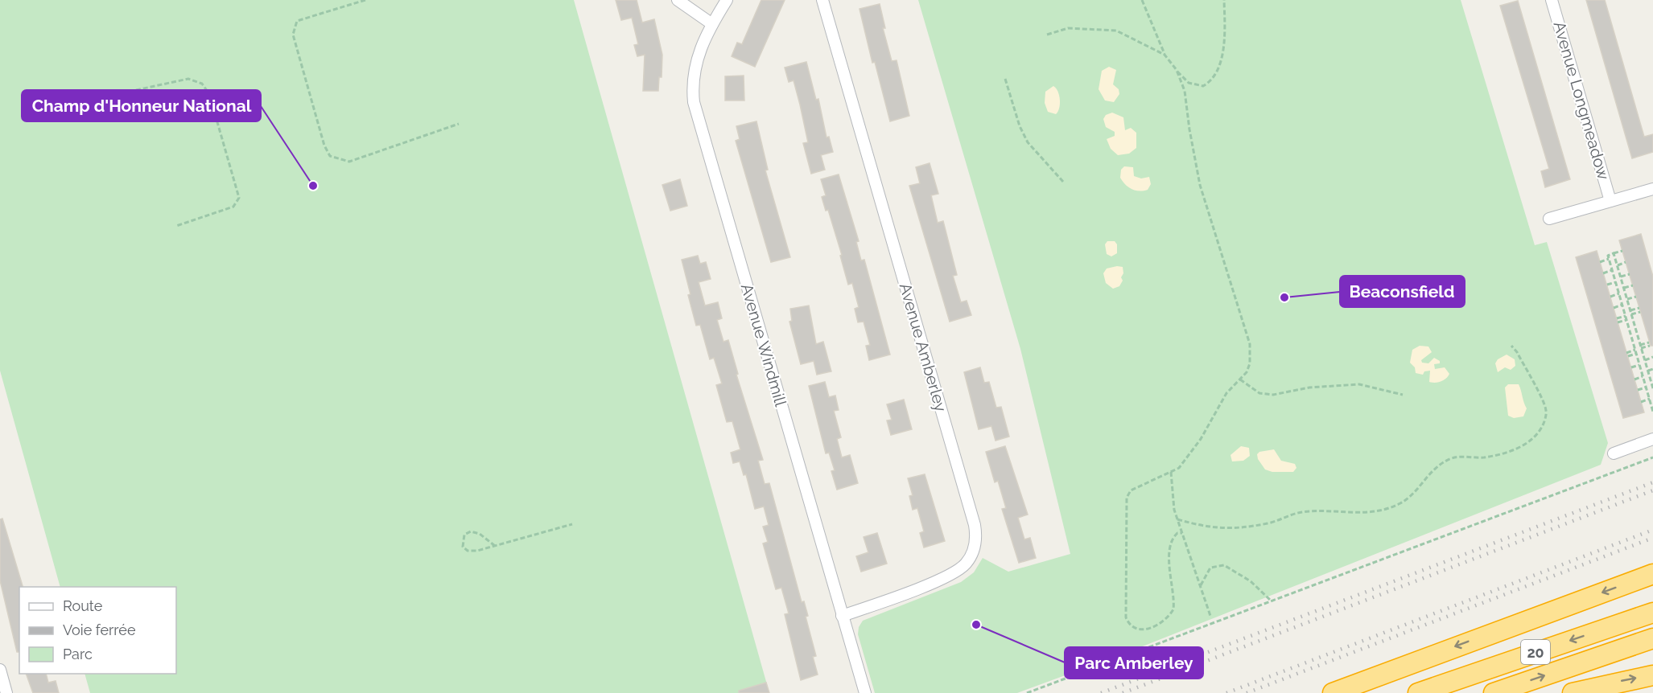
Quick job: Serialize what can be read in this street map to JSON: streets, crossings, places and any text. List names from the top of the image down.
{
  "streets": {
    "highway": ["20"],
    "street": ["Avenue Longmeadow", "Avenue Windmill", "Avenue Amberley"]
  },
  "crossings": [
    ["Avenue Windmill", "Avenue Amberley"]
  ],
  "places": ["Champ d'Honneur National", "Beaconsfield", "Parc Amberley"],
  "legend": ["Route", "Voie ferrée", "Parc"]
}
